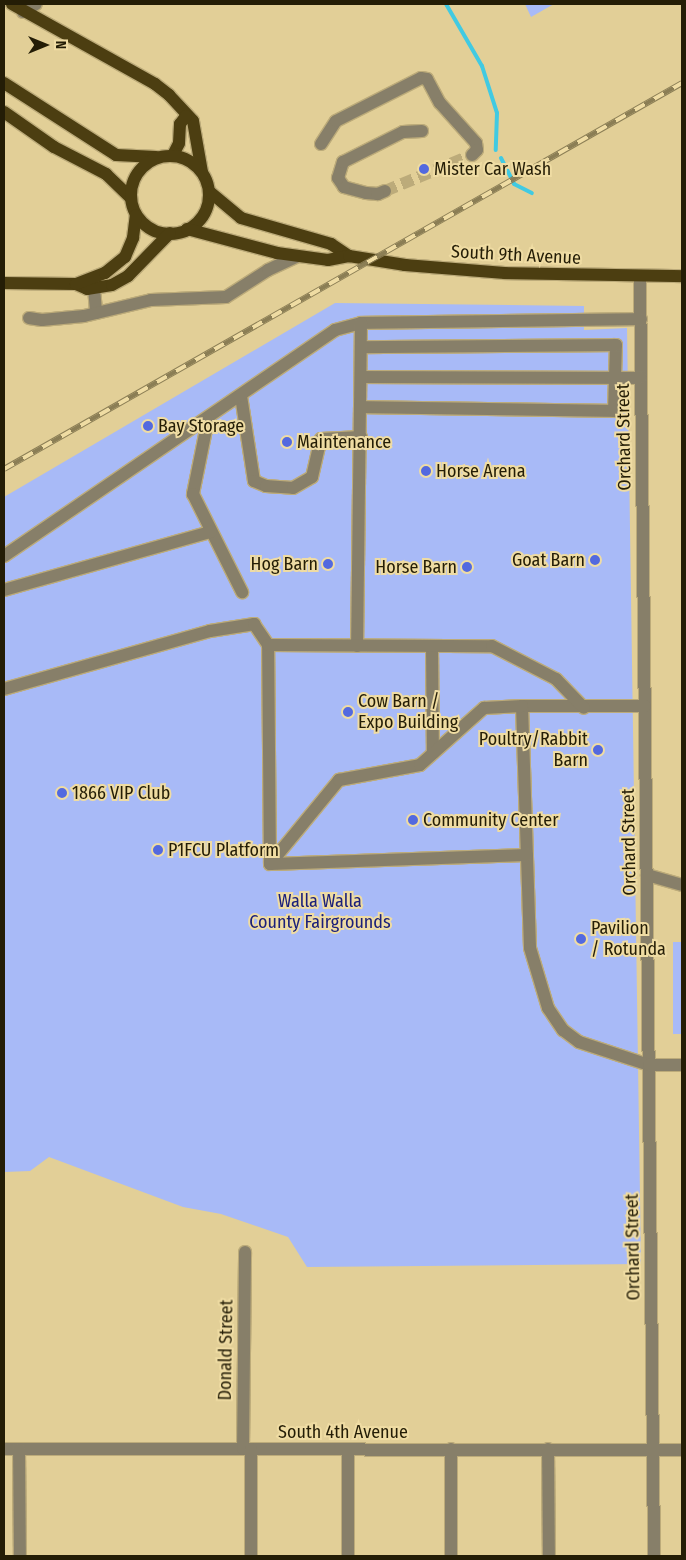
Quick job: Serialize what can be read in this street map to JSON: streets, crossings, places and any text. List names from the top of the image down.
{
  "streets": {
    "main road": ["South 9th Avenue"],
    "street": ["Orchard Street", "Donald Street", "South 4th Avenue"]
  },
  "crossings": [
    ["South 9th Avenue", "Orchard Street"],
    ["Orchard Street", "South 4th Avenue"],
    ["Donald Street", "South 4th Avenue"]
  ],
  "parks": ["Walla Walla County Fairgrounds"],
  "places": [
    "Mister Car Wash",
    "Bay Storage",
    "Maintenance",
    "Horse Arena",
    "Goat Barn",
    "Hog Barn",
    "Horse Barn",
    "Cow Barn / Expo Building",
    "Poultry/Rabbit Barn",
    "1866 VIP Club",
    "Community Center",
    "P1FCU Platform",
    "Pavilion / Rotunda"
  ],
  "north": "right"
}
